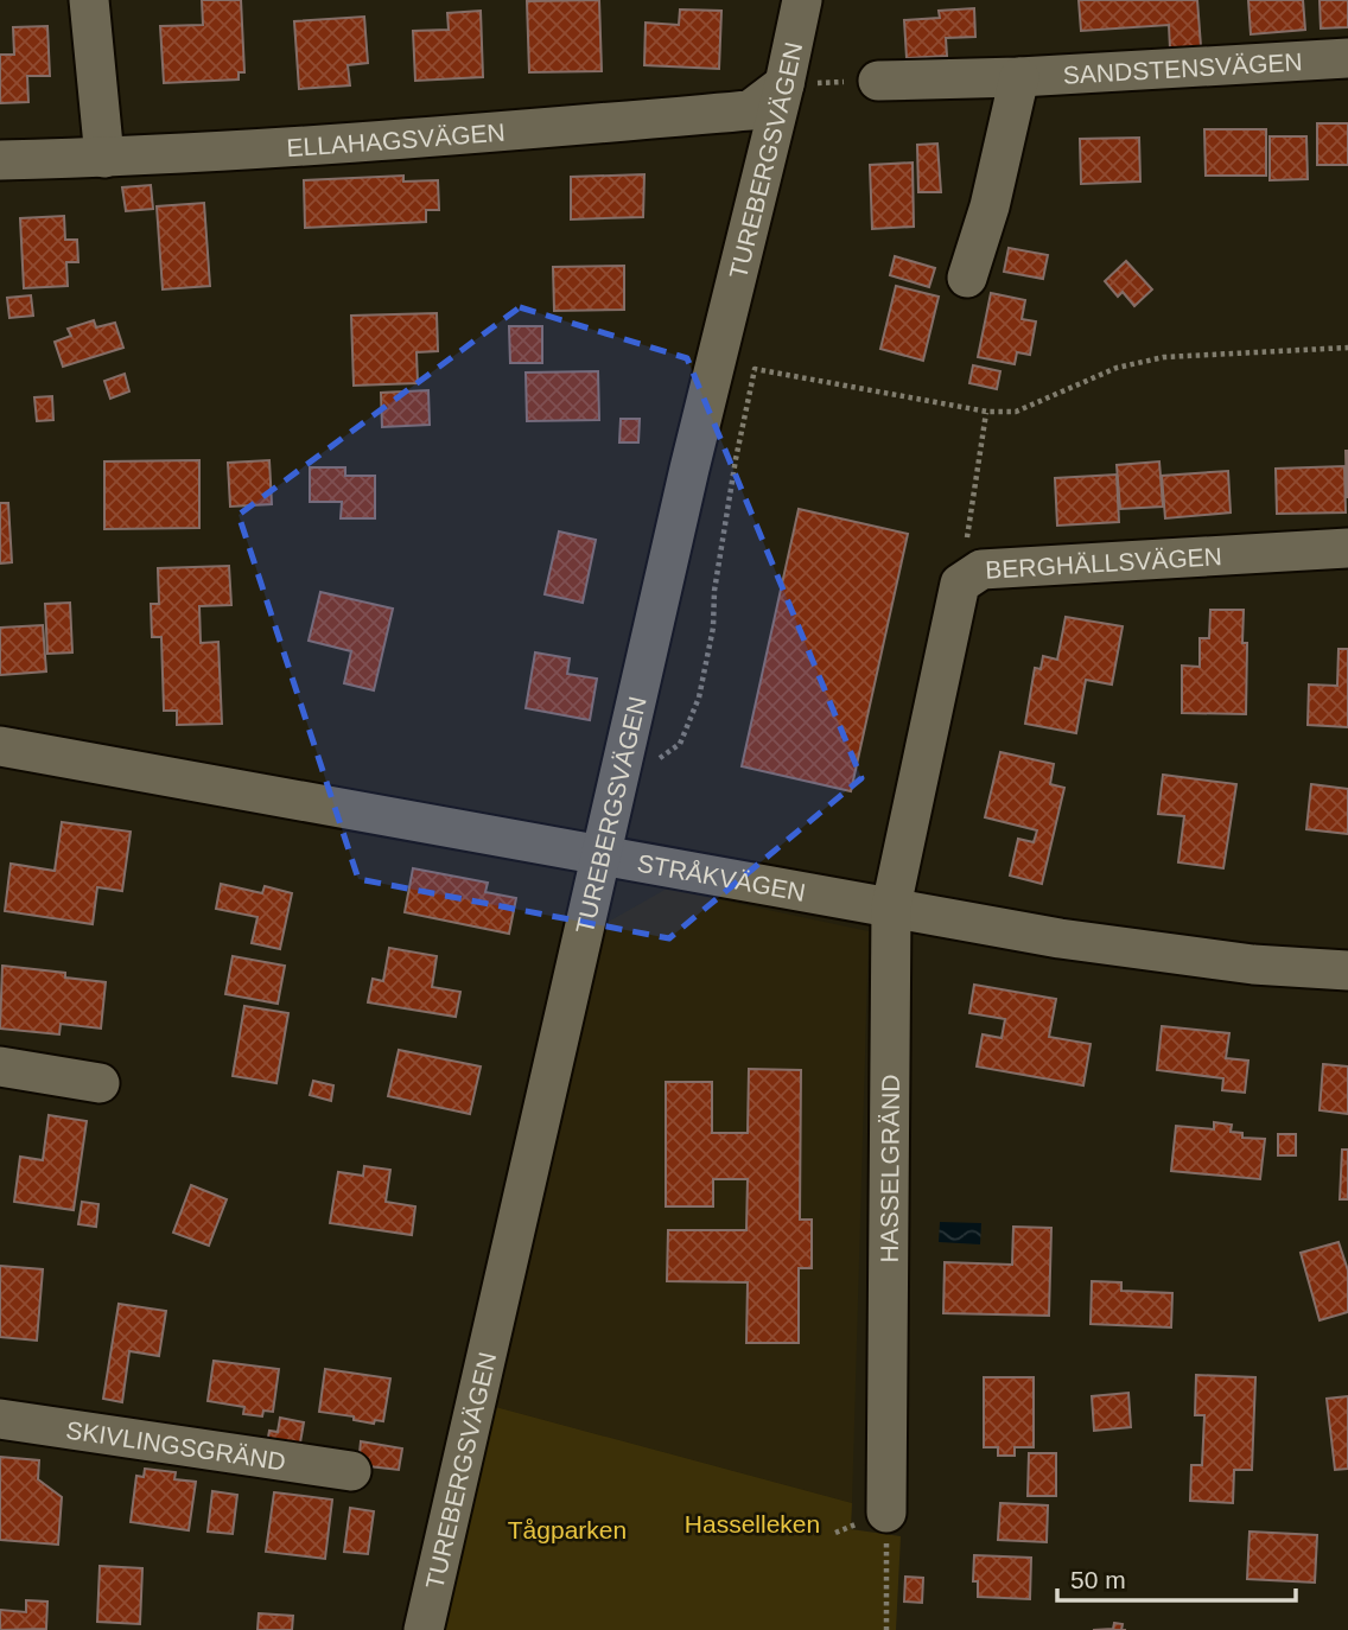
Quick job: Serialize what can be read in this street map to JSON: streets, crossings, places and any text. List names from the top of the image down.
{
  "streets": {
    "street": [
      "SANDSTENSVÄGEN",
      "ELLAHAGSVÄGEN",
      "TUREBERGSVÄGEN",
      "BERGHÄLLSVÄGEN",
      "STRÅKVÄGEN",
      "HASSELGRÄND",
      "SKIVLINGSGRÄND"
    ]
  },
  "crossings": [
    ["ELLAHAGSVÄGEN", "TUREBERGSVÄGEN"],
    ["TUREBERGSVÄGEN", "STRÅKVÄGEN"],
    ["BERGHÄLLSVÄGEN", "HASSELGRÄND"],
    ["STRÅKVÄGEN", "HASSELGRÄND"]
  ],
  "parks": ["Hasselleken", "Tågparken"],
  "scale_bar": "50 m"
}
